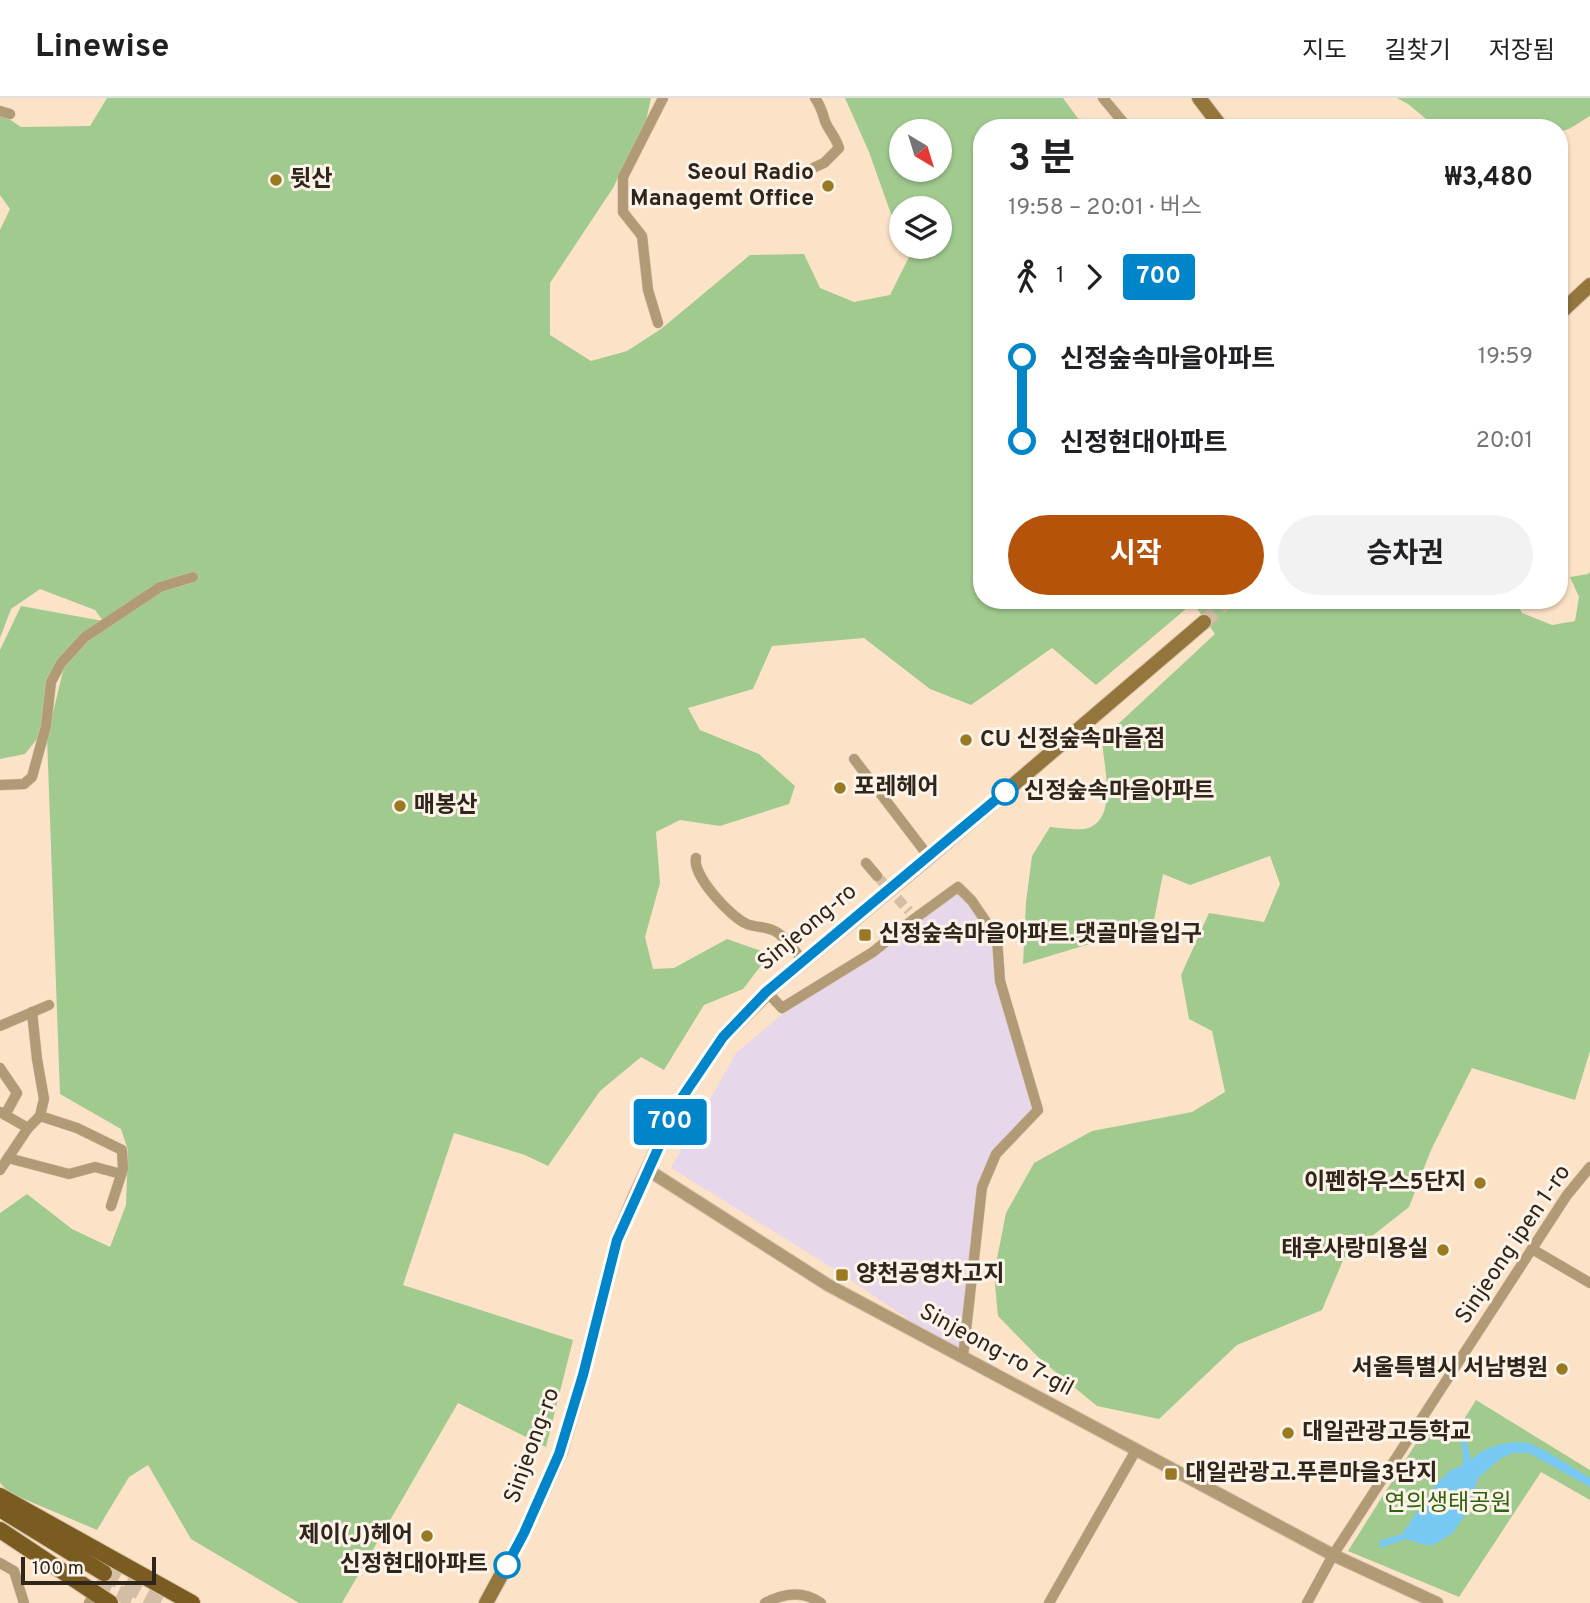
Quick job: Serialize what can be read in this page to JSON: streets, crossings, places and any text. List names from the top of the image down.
{
  "streets": {
    "main road": ["Sinjeong-ro"],
    "street": ["Sinjeong ipen 1-ro", "Sinjeong-ro 7-gil"]
  },
  "crossings": [
    ["Sinjeong-ro", "Sinjeong-ro 7-gil"],
    ["Sinjeong ipen 1-ro", "Sinjeong-ro 7-gil"]
  ],
  "parks": ["연의생태공원"],
  "places": {
    "other": [
      "뒷산",
      "Seoul Radio Managemt Office",
      "CU 신정숲속마을점",
      "포레헤어",
      "신정숲속마을아파트",
      "매봉산",
      "이펜하우스5단지",
      "태후사랑미용실",
      "서울특별시 서남병원",
      "대일관광고등학교",
      "제이(J)헤어",
      "신정현대아파트"
    ],
    "transit": ["신정숲속마을아파트.댓골마을입구", "양천공영차고지", "대일관광고.푸른마을3단지"]
  },
  "lines": ["bus line 700"],
  "scale_bar": "100 m",
  "north": "bottom right",
  "page": {
    "header": "Linewise",
    "nav": ["지도", "길찾기", "저장됨"],
    "on_map": "700",
    "heading": ["3 분", "19:58 – 20:01 · 버스", "₩3,480"],
    "legs": ["1", "700"],
    "list": [
      {
        "name": "신정숲속마을아파트",
        "value": "19:59"
      },
      {
        "name": "신정현대아파트",
        "value": "20:01"
      }
    ],
    "buttons": ["시작", "승차권"],
    "scale": "100 m"
  }
}
